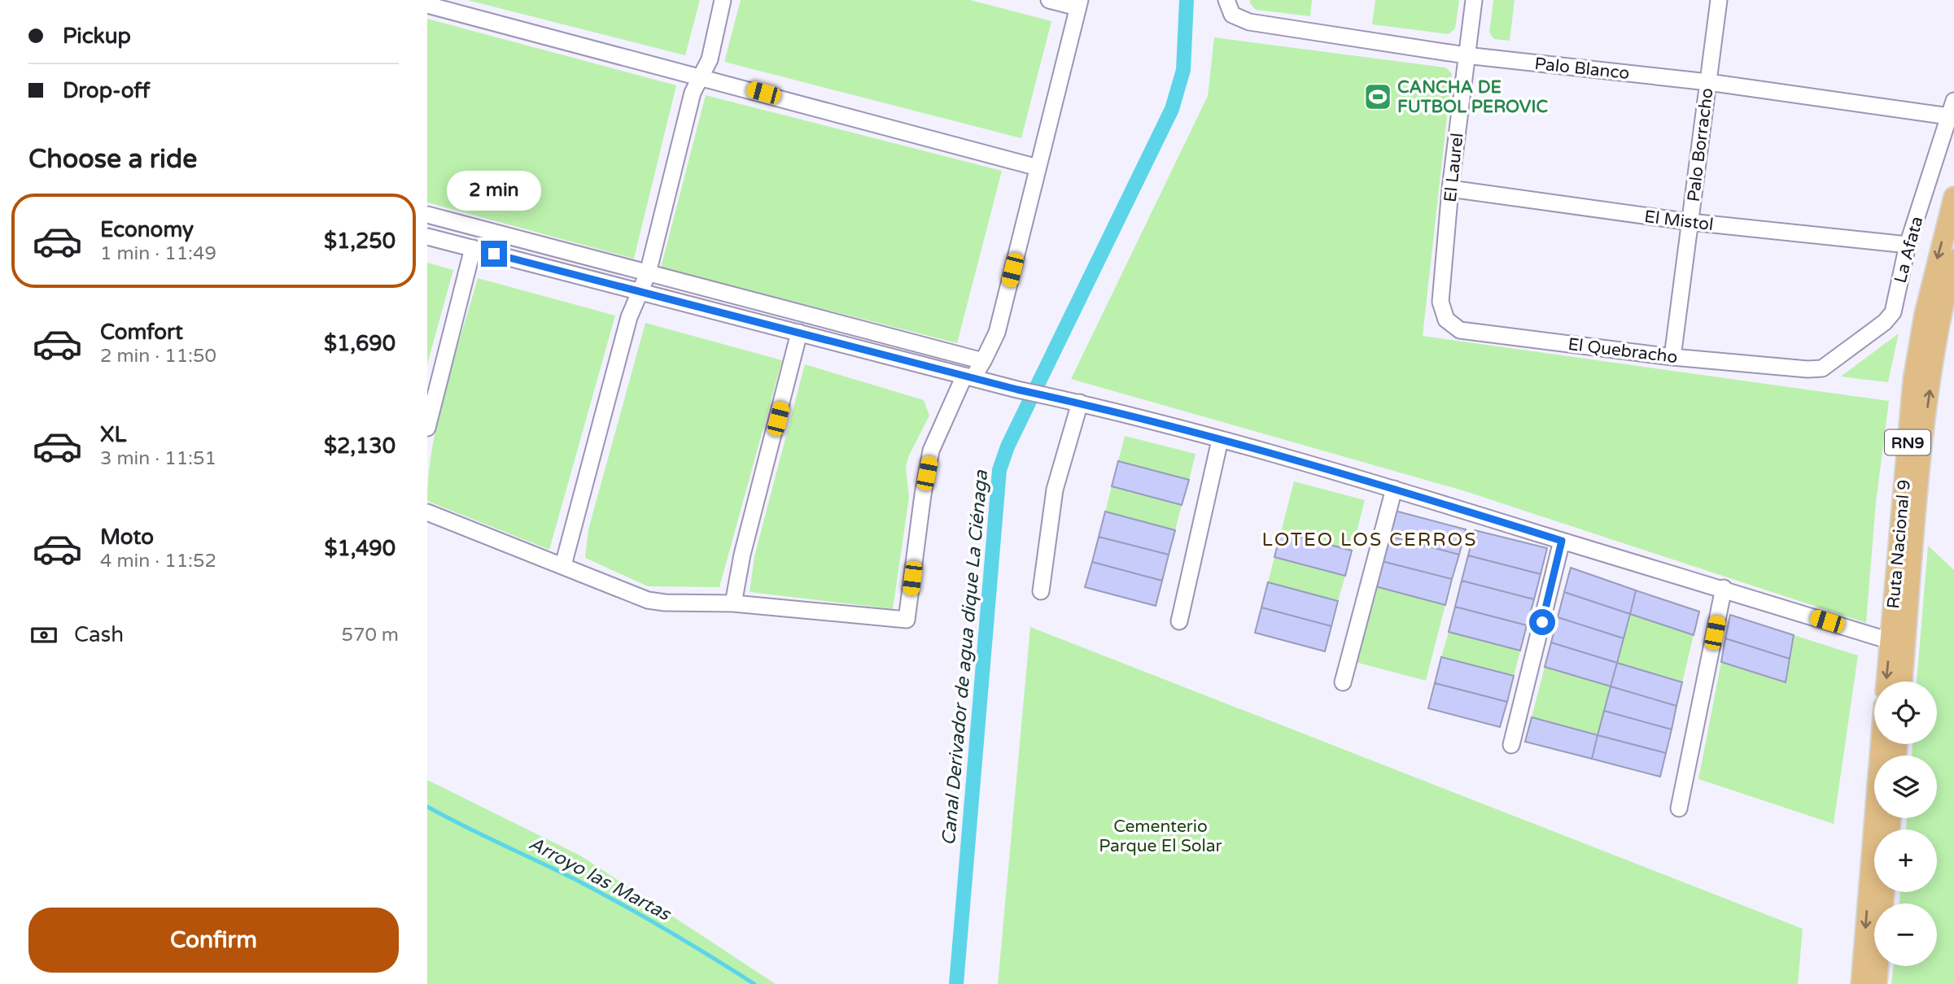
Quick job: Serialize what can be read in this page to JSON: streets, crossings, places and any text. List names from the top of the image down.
{
  "streets": {
    "main road": ["RN9", "Ruta Nacional 9"],
    "street": [
      "Palo Blanco",
      "Palo Borracho",
      "El Laurel",
      "El Mistol",
      "La Afata",
      "El Quebracho"
    ]
  },
  "crossings": [
    ["Palo Blanco", "Palo Borracho"],
    ["Palo Blanco", "El Laurel"],
    ["Palo Blanco", "La Afata"],
    ["Palo Borracho", "El Mistol"],
    ["Palo Borracho", "El Quebracho"],
    ["El Laurel", "El Mistol"],
    ["El Laurel", "El Quebracho"],
    ["El Mistol", "La Afata"],
    ["La Afata", "El Quebracho"]
  ],
  "districts": ["LOTEO LOS CERROS"],
  "water": ["Canal Derivador de agua dique La Ciénaga", "Arroyo las Martas"],
  "parks": ["Cementerio Parque El Solar"],
  "places": {
    "sports": ["CANCHA DE FUTBOL PEROVIC"]
  },
  "page": {
    "banner": ["Pickup", "Drop-off"],
    "heading": "Choose a ride",
    "bubble": "2 min",
    "list": [
      {
        "name": "Economy",
        "note": "1 min · 11:49",
        "value": "$1,250"
      },
      {
        "name": "Comfort",
        "note": "2 min · 11:50",
        "value": "$1,690"
      },
      {
        "name": "XL",
        "note": "3 min · 11:51",
        "value": "$2,130"
      },
      {
        "name": "Moto",
        "note": "4 min · 11:52",
        "value": "$1,490"
      }
    ],
    "pay": ["Cash", "570 m"],
    "map_buttons": ["+", "−"],
    "buttons": "Confirm"
  }
}
